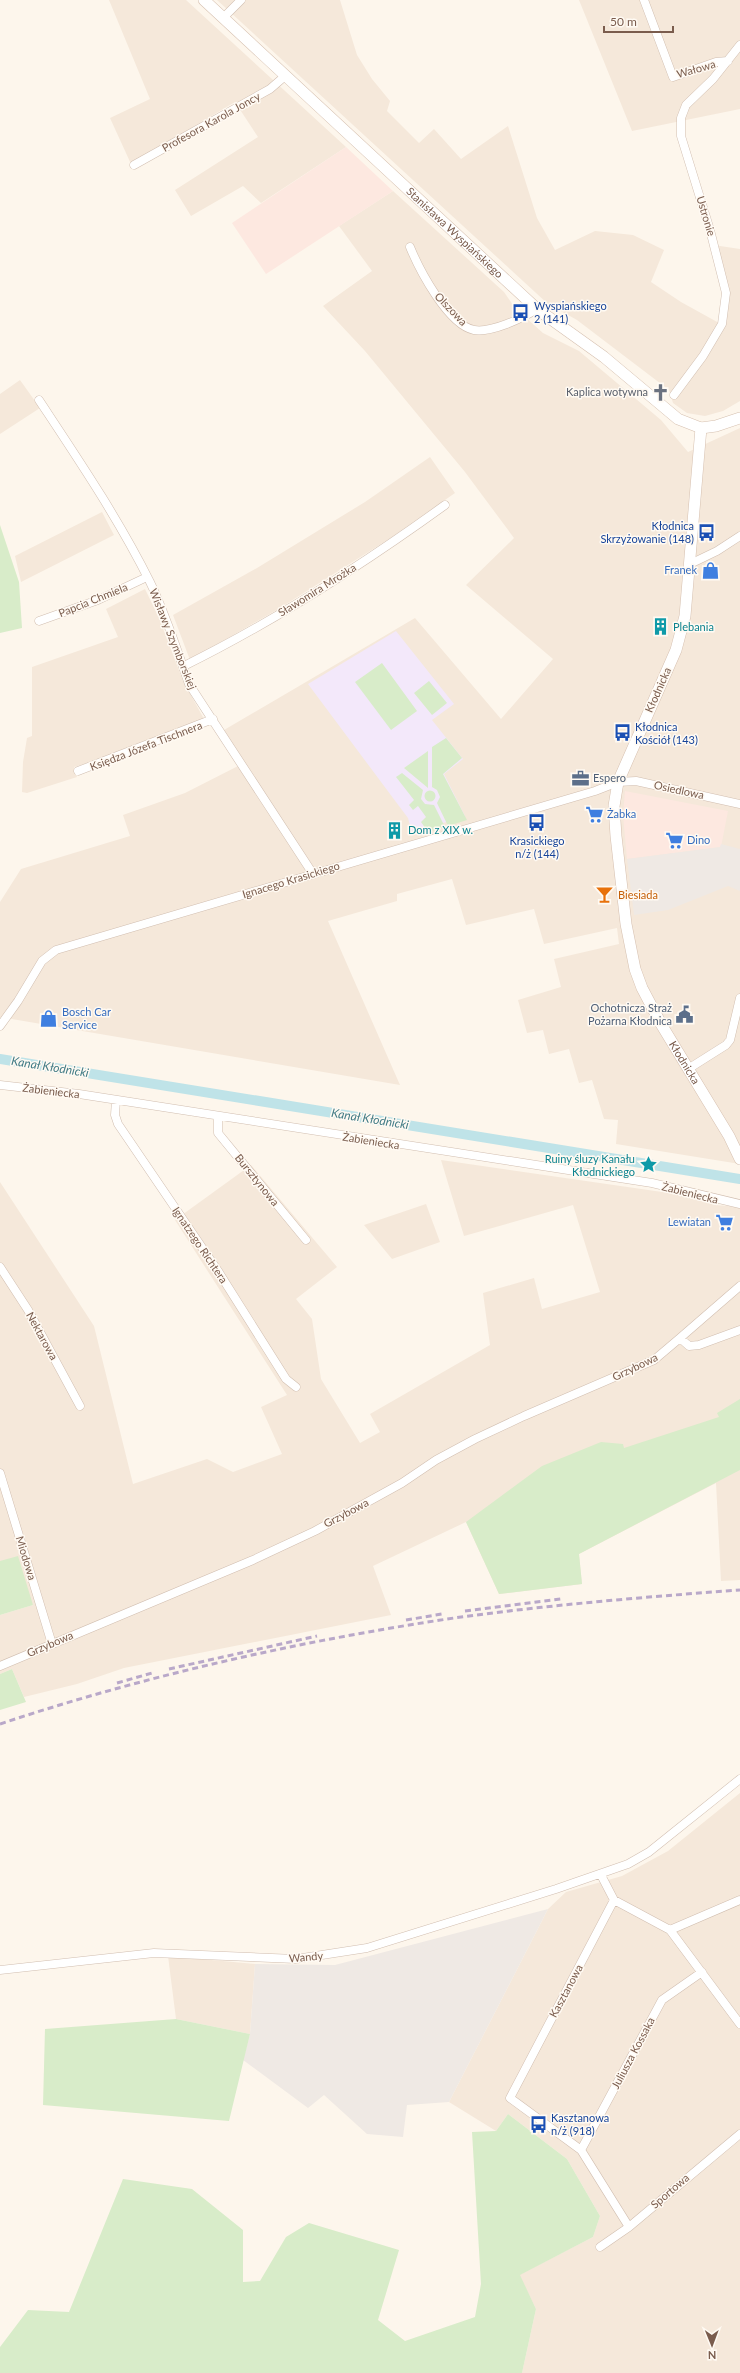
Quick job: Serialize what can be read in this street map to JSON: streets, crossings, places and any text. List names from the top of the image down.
{
  "streets": {
    "main road": ["Stanisława Wyspiańskiego", "Kłodnicka"],
    "street": [
      "Wałowa",
      "Profesora Karola Joncy",
      "Ustronie",
      "Olszowa",
      "Sławomira Mrożka",
      "Papcia Chmiela",
      "Wisławy Szymborskiej",
      "Księdza Józefa Tischnera",
      "Osiedlowa",
      "Ignacego Krasickiego",
      "Żabieniecka",
      "Bursztynowa",
      "Ignatzego Richtera",
      "Nektarowa",
      "Grzybowa",
      "Miodowa",
      "Wandy",
      "Kasztanowa",
      "Juliusza Kossaka",
      "Sportowa"
    ]
  },
  "crossings": [
    ["Wałowa", "Ustronie"],
    ["Profesora Karola Joncy", "Stanisława Wyspiańskiego"],
    ["Stanisława Wyspiańskiego", "Olszowa"],
    ["Stanisława Wyspiańskiego", "Kłodnicka"],
    ["Sławomira Mrożka", "Wisławy Szymborskiej"],
    ["Papcia Chmiela", "Wisławy Szymborskiej"],
    ["Wisławy Szymborskiej", "Księdza Józefa Tischnera"],
    ["Wisławy Szymborskiej", "Ignacego Krasickiego"],
    ["Kłodnicka", "Osiedlowa"],
    ["Kłodnicka", "Ignacego Krasickiego"],
    ["Osiedlowa", "Ignacego Krasickiego"],
    ["Żabieniecka", "Bursztynowa"],
    ["Żabieniecka", "Ignatzego Richtera"],
    ["Grzybowa", "Miodowa"],
    ["Kasztanowa", "Juliusza Kossaka"],
    ["Kasztanowa", "Sportowa"]
  ],
  "water": ["Kanał Kłodnicki"],
  "places": {
    "bus stop": [
      "Wyspiańskiego 2 (141)",
      "Kłodnica Skrzyżowanie (148)",
      "Kłodnica Kościół (143)",
      "Krasickiego n/ż (144)",
      "Kasztanowa n/ż (918)"
    ],
    "church": ["Kaplica wotywna"],
    "shop": ["Franek", "Bosch Car Service"],
    "building": ["Plebania", "Dom z XIX w."],
    "office": ["Espero"],
    "supermarket": ["Żabka", "Dino", "Lewiatan"],
    "bar": ["Biesiada"],
    "public building": ["Ochotnicza Straż Pożarna Kłodnica"],
    "place": ["Ruiny śluzy Kanału Kłodnickiego"]
  },
  "scale_bar": "50 m",
  "north": "bottom"
}
